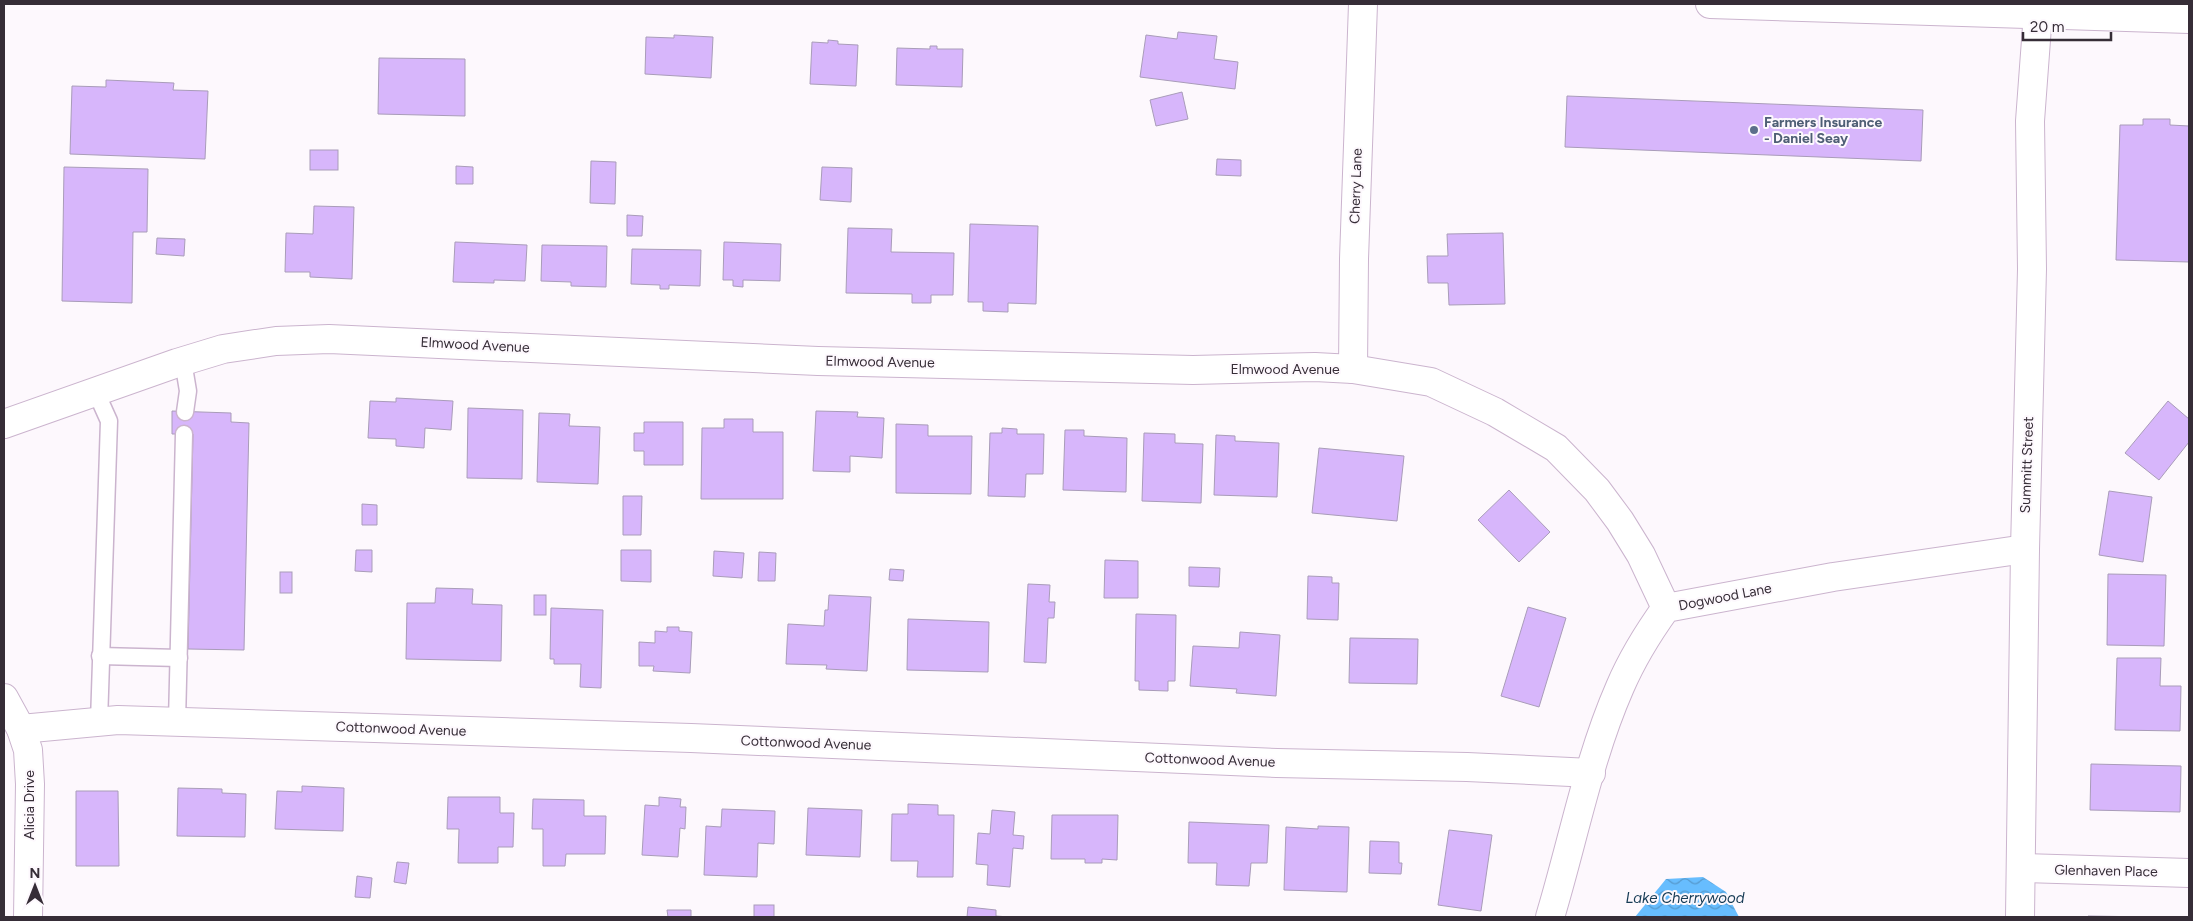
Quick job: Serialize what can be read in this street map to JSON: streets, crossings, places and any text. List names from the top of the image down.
{
  "streets": {
    "street": [
      "Cherry Lane",
      "Elmwood Avenue",
      "Summitt Street",
      "Dogwood Lane",
      "Cottonwood Avenue",
      "Alicia Drive",
      "Glenhaven Place"
    ]
  },
  "crossings": [
    ["Cherry Lane", "Elmwood Avenue"],
    ["Elmwood Avenue", "Dogwood Lane"],
    ["Summitt Street", "Dogwood Lane"],
    ["Summitt Street", "Glenhaven Place"],
    ["Dogwood Lane", "Cottonwood Avenue"],
    ["Cottonwood Avenue", "Alicia Drive"]
  ],
  "water": ["Lake Cherrywood"],
  "places": ["Farmers Insurance - Daniel Seay"],
  "scale_bar": "20 m",
  "north": "top"
}
